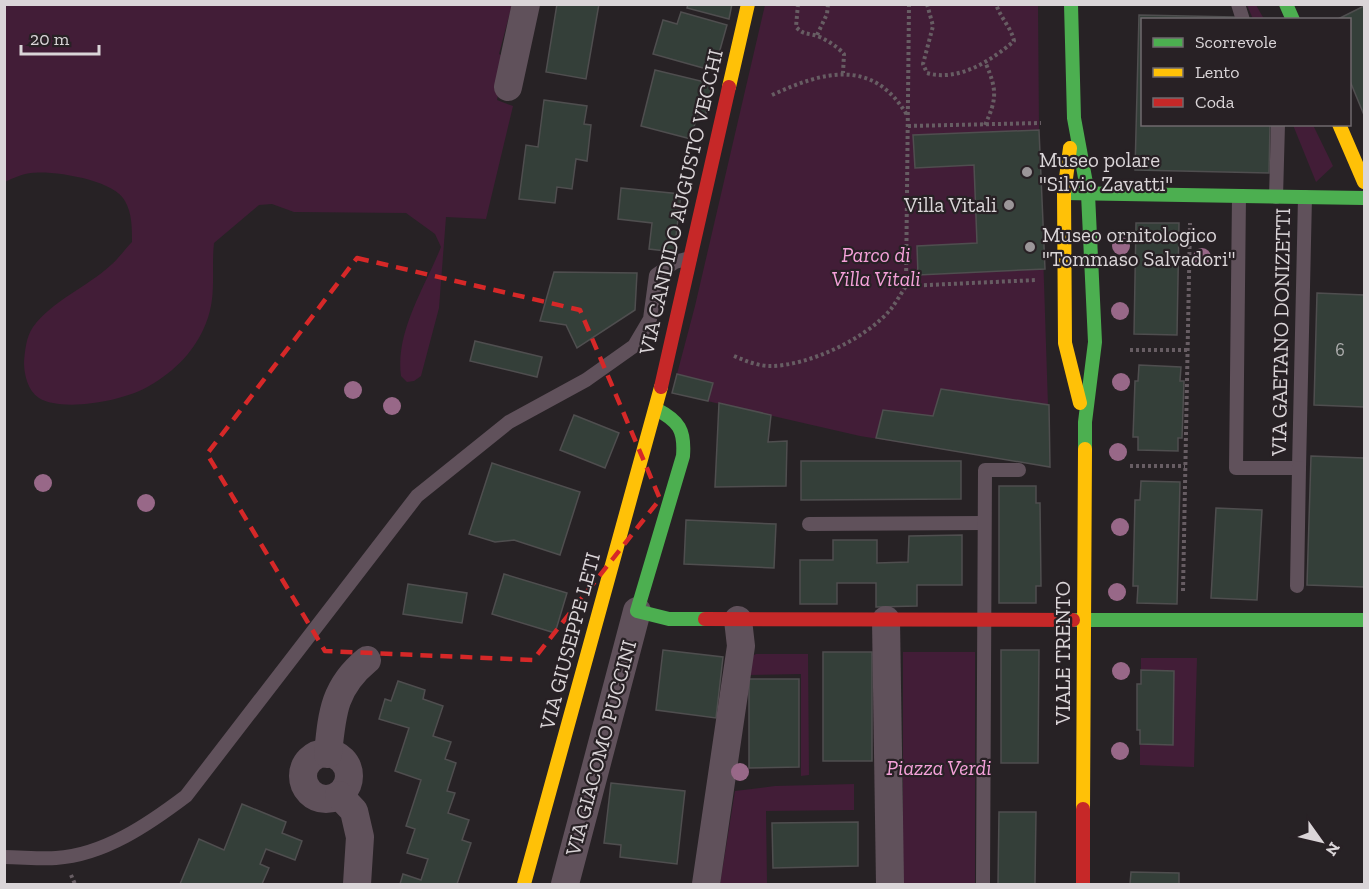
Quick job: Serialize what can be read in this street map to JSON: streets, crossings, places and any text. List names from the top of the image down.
{
  "streets": {
    "main road": [
      "VIA CANDIDO AUGUSTO VECCHI",
      "VIA GAETANO DONIZETTI",
      "VIA GIUSEPPE LETI",
      "VIALE TRENTO"
    ],
    "street": ["VIA GIACOMO PUCCINI"]
  },
  "crossings": [
    ["VIA CANDIDO AUGUSTO VECCHI", "VIA GIUSEPPE LETI"],
    ["VIA GAETANO DONIZETTI", "VIALE TRENTO"]
  ],
  "parks": ["Parco di Villa Vitali", "Piazza Verdi"],
  "places": ["Museo polare \"Silvio Zavatti\"", "Villa Vitali", "Museo ornitologico \"Tommaso Salvadori\""],
  "house_numbers": ["6"],
  "legend": ["Scorrevole", "Lento", "Coda"],
  "scale_bar": "20 m",
  "north": "bottom right"
}
